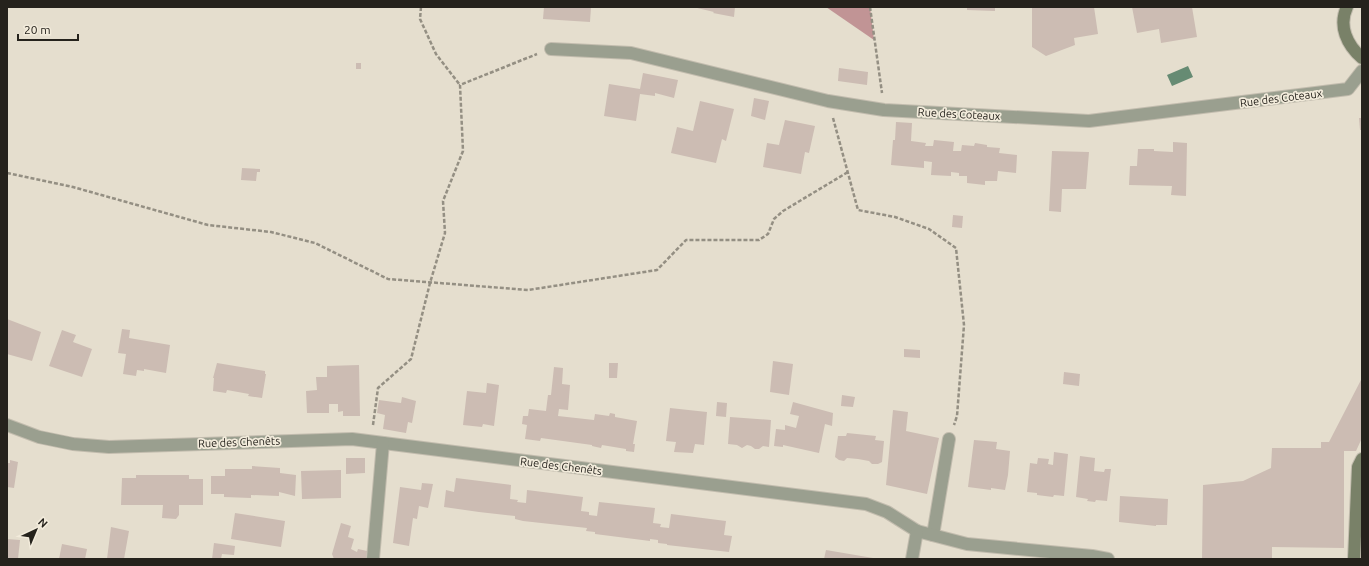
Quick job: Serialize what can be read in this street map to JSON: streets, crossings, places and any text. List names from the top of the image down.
{
  "streets": {
    "street": ["Rue des Coteaux", "Rue des Chenêts"]
  },
  "scale_bar": "20 m",
  "north": "top right"
}
